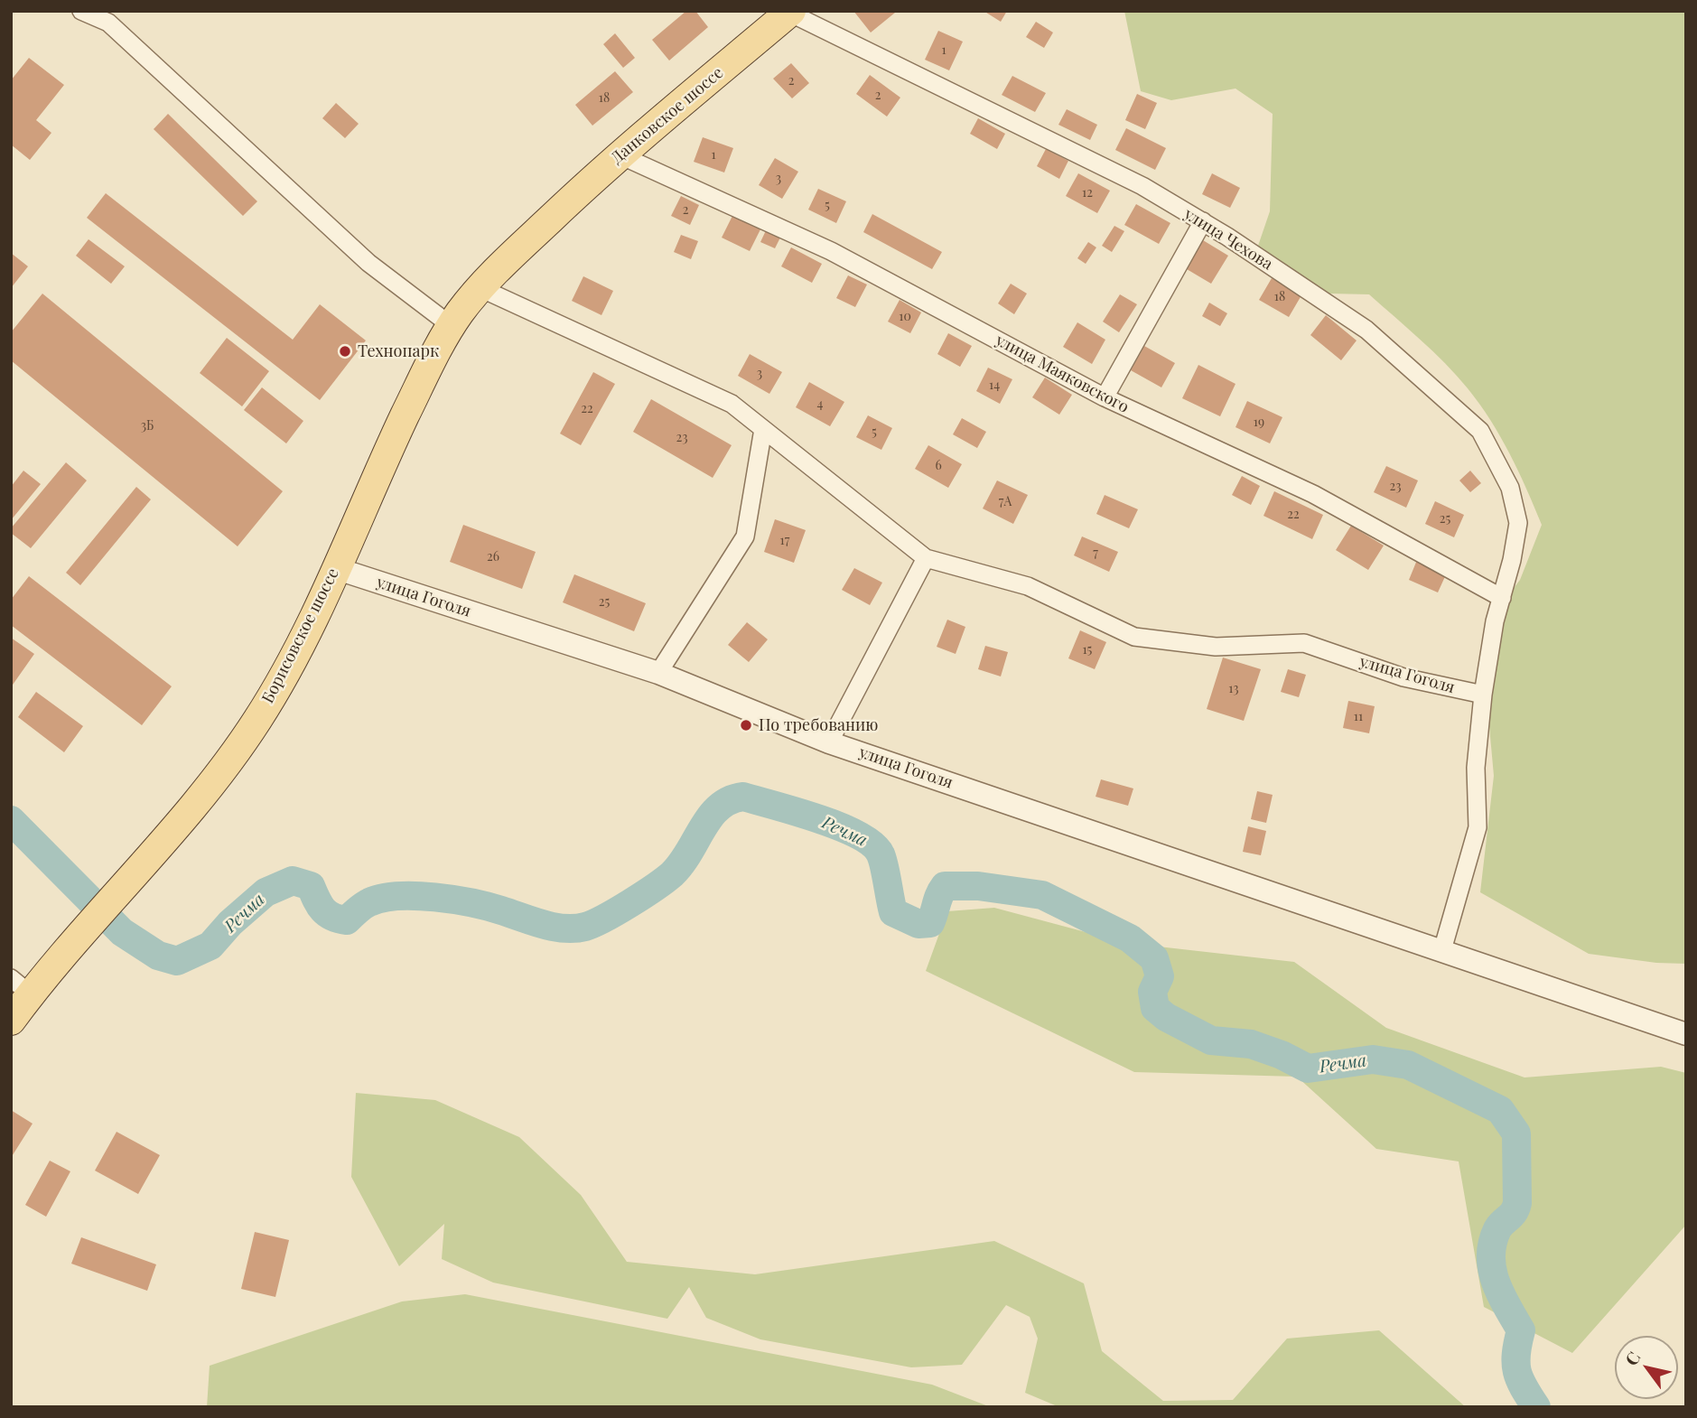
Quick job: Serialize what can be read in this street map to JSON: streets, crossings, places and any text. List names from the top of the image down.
{
  "streets": {
    "main road": ["Данковское шоссе", "Борисовское шоссе"],
    "street": ["улица Чехова", "улица Маяковского", "улица Гоголя"]
  },
  "crossings": [
    ["Данковское шоссе", "улица Чехова"],
    ["Данковское шоссе", "улица Маяковского"],
    ["Данковское шоссе", "Борисовское шоссе"],
    ["улица Чехова", "улица Маяковского"],
    ["улица Чехова", "улица Гоголя"],
    ["улица Гоголя", "Борисовское шоссе"]
  ],
  "water": ["Речма"],
  "places": ["Технопарк", "По требованию"],
  "house_numbers": [
    "1",
    "2",
    "2",
    "18",
    "1",
    "3",
    "12",
    "5",
    "2",
    "18",
    "10",
    "3",
    "14",
    "4",
    "22",
    "19",
    "3Б",
    "5",
    "23",
    "6",
    "23",
    "7А",
    "22",
    "25",
    "17",
    "7",
    "26",
    "25",
    "15",
    "13",
    "11"
  ],
  "north": "top left"
}
